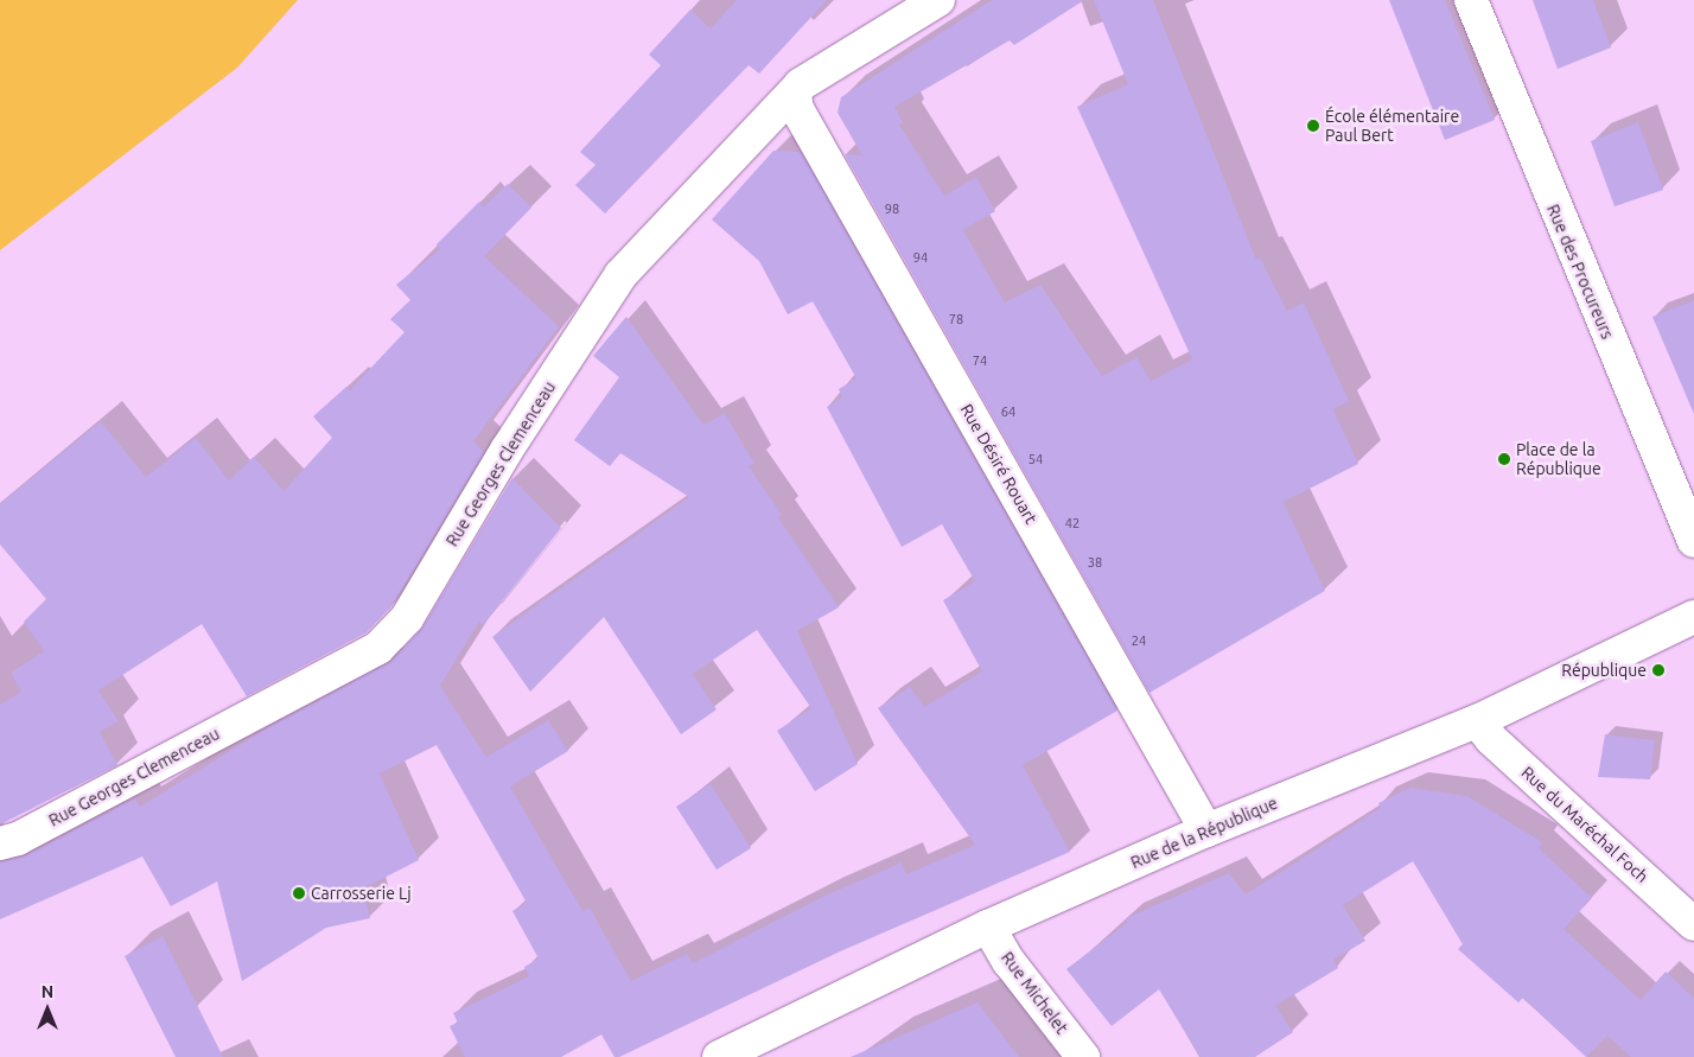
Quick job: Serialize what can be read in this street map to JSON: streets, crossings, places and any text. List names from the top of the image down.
{
  "streets": {
    "street": [
      "Rue des Procureurs",
      "Rue Georges Clemenceau",
      "Rue Désiré Rouart",
      "Rue du Maréchal Foch",
      "Rue de la République",
      "Rue Michelet"
    ]
  },
  "crossings": [
    ["Rue Georges Clemenceau", "Rue Désiré Rouart"],
    ["Rue Désiré Rouart", "Rue de la République"],
    ["Rue du Maréchal Foch", "Rue de la République"],
    ["Rue de la République", "Rue Michelet"]
  ],
  "places": [
    "École élémentaire Paul Bert",
    "Place de la République",
    "République",
    "Carrosserie Lj"
  ],
  "house_numbers": [
    "98",
    "94",
    "78",
    "74",
    "64",
    "54",
    "42",
    "38",
    "24"
  ],
  "north": "top"
}
